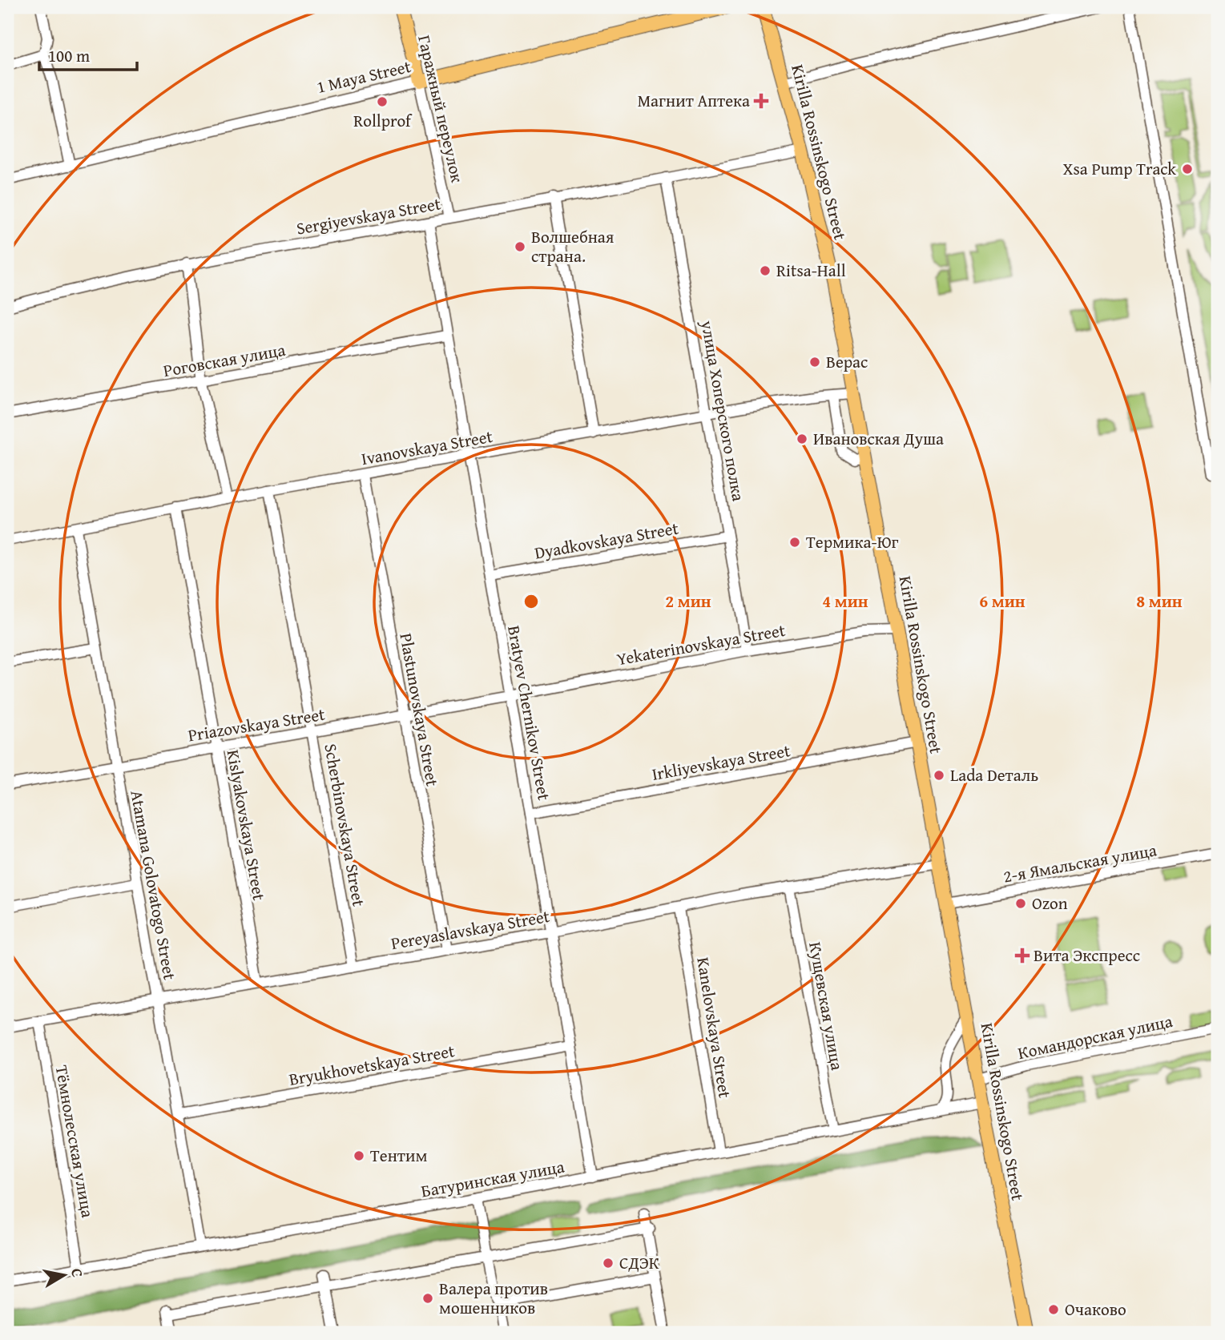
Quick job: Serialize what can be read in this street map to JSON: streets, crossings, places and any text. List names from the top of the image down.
{
  "streets": {
    "main road": ["1 Maya Street", "Гаражный переулок", "Kirilla Rossinskogo Street"],
    "street": [
      "Sergiyevskaya Street",
      "Роговская улица",
      "улица Хоперского полка",
      "Ivanovskaya Street",
      "Dyadkovskaya Street",
      "Yekaterinovskaya Street",
      "Plastunovskaya Street",
      "Bratyev Chernikov Street",
      "Priazovskaya Street",
      "Irkliyevskaya Street",
      "Kislyakovskaya Street",
      "Scherbinovskaya Street",
      "2-я Ямальская улица",
      "Atamana Golovatogo Street",
      "Pereyaslavskaya Street",
      "Кущевская улица",
      "Kanelovskaya Street",
      "Командорская улица",
      "Bryukhovetskaya Street",
      "Тёмнолесская улица",
      "Батуринская улица"
    ]
  },
  "crossings": [
    ["1 Maya Street", "Гаражный переулок"],
    ["Гаражный переулок", "Sergiyevskaya Street"],
    ["Kirilla Rossinskogo Street", "Sergiyevskaya Street"],
    ["Kirilla Rossinskogo Street", "Ivanovskaya Street"],
    ["Kirilla Rossinskogo Street", "Yekaterinovskaya Street"],
    ["Kirilla Rossinskogo Street", "Irkliyevskaya Street"],
    ["Kirilla Rossinskogo Street", "2-я Ямальская улица"],
    ["Kirilla Rossinskogo Street", "Pereyaslavskaya Street"],
    ["Kirilla Rossinskogo Street", "Командорская улица"],
    ["Kirilla Rossinskogo Street", "Батуринская улица"],
    ["Sergiyevskaya Street", "улица Хоперского полка"],
    ["Sergiyevskaya Street", "Bratyev Chernikov Street"],
    ["Роговская улица", "Bratyev Chernikov Street"],
    ["улица Хоперского полка", "Ivanovskaya Street"],
    ["улица Хоперского полка", "Dyadkovskaya Street"],
    ["улица Хоперского полка", "Yekaterinovskaya Street"],
    ["Ivanovskaya Street", "Plastunovskaya Street"],
    ["Ivanovskaya Street", "Bratyev Chernikov Street"],
    ["Ivanovskaya Street", "Kislyakovskaya Street"],
    ["Ivanovskaya Street", "Scherbinovskaya Street"],
    ["Ivanovskaya Street", "Atamana Golovatogo Street"],
    ["Dyadkovskaya Street", "Bratyev Chernikov Street"],
    ["Yekaterinovskaya Street", "Bratyev Chernikov Street"],
    ["Yekaterinovskaya Street", "Priazovskaya Street"],
    ["Plastunovskaya Street", "Priazovskaya Street"],
    ["Plastunovskaya Street", "Pereyaslavskaya Street"],
    ["Bratyev Chernikov Street", "Priazovskaya Street"],
    ["Bratyev Chernikov Street", "Irkliyevskaya Street"],
    ["Bratyev Chernikov Street", "Pereyaslavskaya Street"],
    ["Bratyev Chernikov Street", "Bryukhovetskaya Street"],
    ["Bratyev Chernikov Street", "Батуринская улица"],
    ["Priazovskaya Street", "Kislyakovskaya Street"],
    ["Priazovskaya Street", "Scherbinovskaya Street"],
    ["Priazovskaya Street", "Atamana Golovatogo Street"],
    ["Kislyakovskaya Street", "Pereyaslavskaya Street"],
    ["Scherbinovskaya Street", "Pereyaslavskaya Street"],
    ["Atamana Golovatogo Street", "Pereyaslavskaya Street"],
    ["Atamana Golovatogo Street", "Bryukhovetskaya Street"],
    ["Atamana Golovatogo Street", "Батуринская улица"],
    ["Pereyaslavskaya Street", "Кущевская улица"],
    ["Pereyaslavskaya Street", "Kanelovskaya Street"],
    ["Pereyaslavskaya Street", "Тёмнолесская улица"],
    ["Кущевская улица", "Батуринская улица"],
    ["Kanelovskaya Street", "Батуринская улица"],
    ["Тёмнолесская улица", "Батуринская улица"]
  ],
  "places": {
    "health": ["Магнит Аптека", "Вита Экспресс"],
    "other": [
      "Rollprof",
      "Xsa Pump Track",
      "Волшебная страна.",
      "Ritsa-Hall",
      "Верас",
      "Ивановская Душа",
      "Термика-Юг",
      "Lada Dеталь",
      "Ozon",
      "Тентим",
      "СДЭК",
      "Валера против мошенников",
      "Очаково"
    ]
  },
  "scale_bar": "100 m",
  "north": "right",
  "rings": [
    "2 мин",
    "4 мин",
    "6 мин",
    "8 мин"
  ]
}
